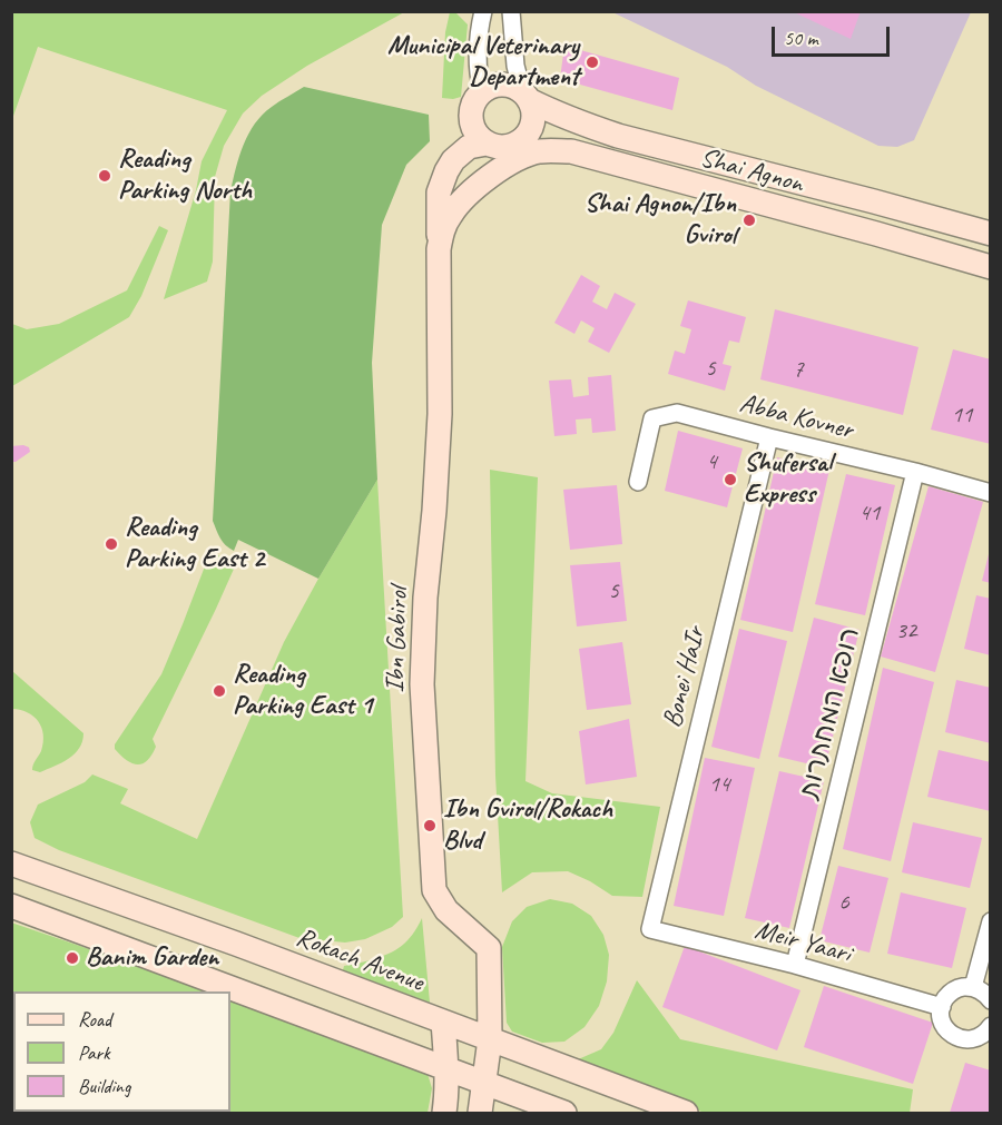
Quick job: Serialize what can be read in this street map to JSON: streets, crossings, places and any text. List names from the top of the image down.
{
  "streets": {
    "main road": ["Shai Agnon", "Ibn Gabirol", "Rokach Avenue"],
    "street": [
      "Abba Kovner",
      "Bonei HaIr",
      "רופא המחתרות",
      "Meir Yaari"
    ]
  },
  "crossings": [
    ["Shai Agnon", "Ibn Gabirol"],
    ["Abba Kovner", "Bonei HaIr"],
    ["Abba Kovner", "רופא המחתרות"],
    ["Ibn Gabirol", "Rokach Avenue"],
    ["Bonei HaIr", "Meir Yaari"],
    ["רופא המחתרות", "Meir Yaari"]
  ],
  "places": [
    "Municipal Veterinary Department",
    "Reading Parking North",
    "Shai Agnon/Ibn Gvirol",
    "Shufersal Express",
    "Reading Parking East 2",
    "Reading Parking East 1",
    "Ibn Gvirol/Rokach Blvd",
    "Banim Garden"
  ],
  "house_numbers": [
    "5",
    "7",
    "11",
    "4",
    "41",
    "5",
    "32",
    "14",
    "6"
  ],
  "legend": ["Road", "Park", "Building"],
  "scale_bar": "50 m"
}
